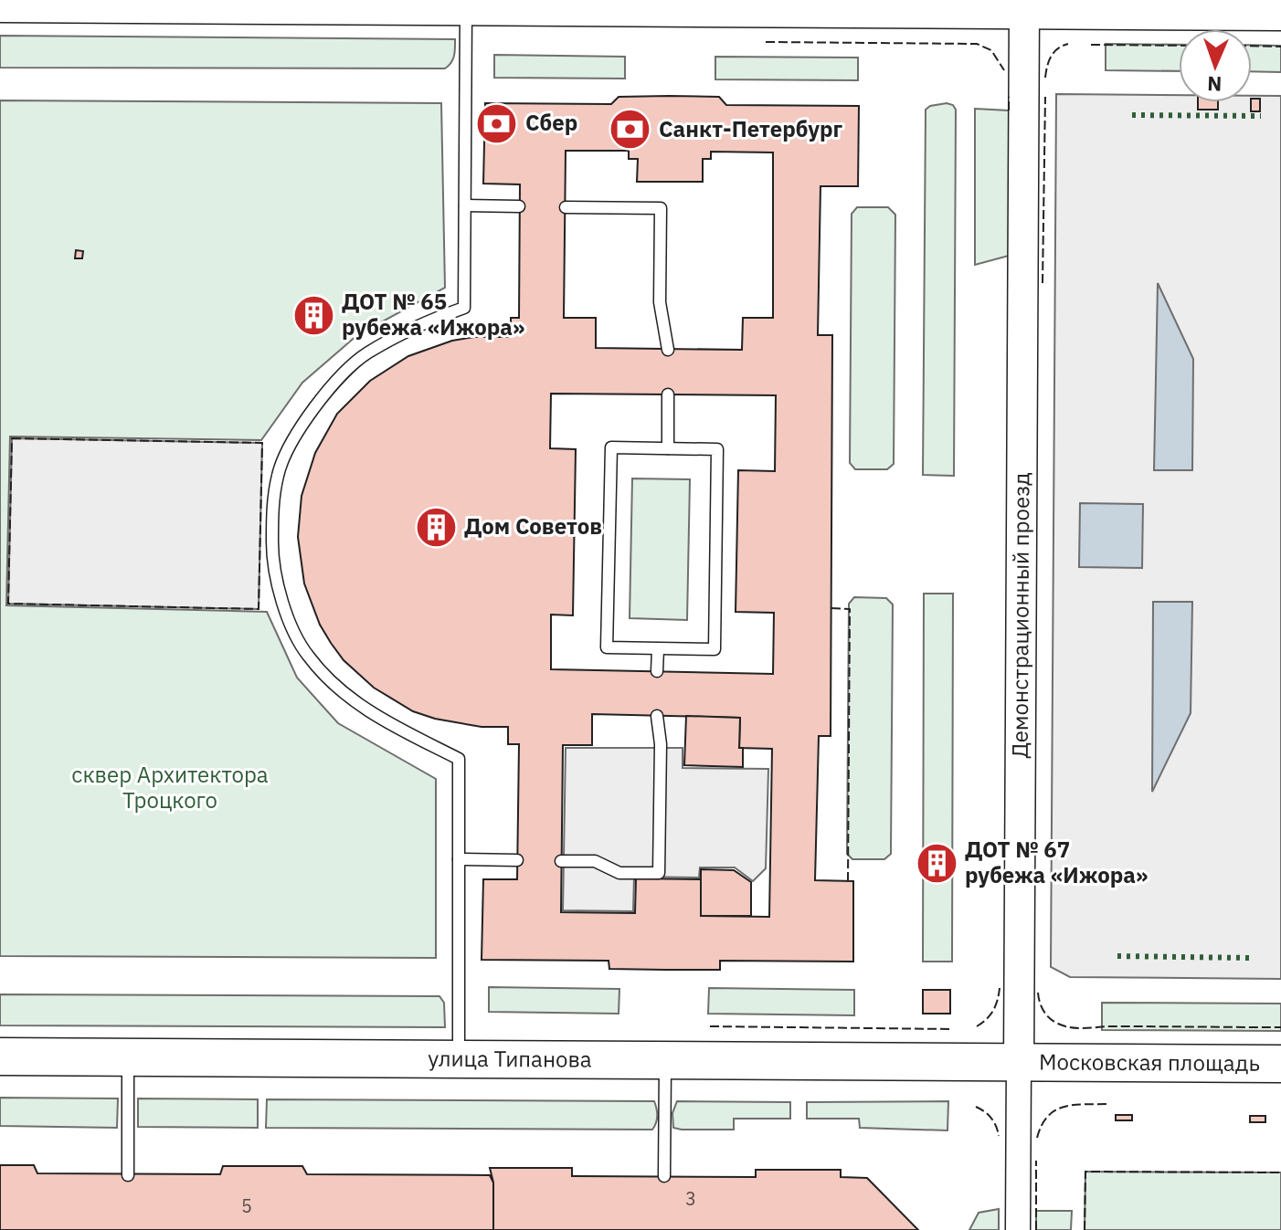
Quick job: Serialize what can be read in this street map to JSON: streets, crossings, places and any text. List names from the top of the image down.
{
  "streets": {
    "main road": ["улица Типанова", "Московская площадь"],
    "street": ["Демонстрационный проезд"]
  },
  "crossings": [
    ["Демонстрационный проезд", "улица Типанова"],
    ["Демонстрационный проезд", "Московская площадь"],
    ["улица Типанова", "Московская площадь"]
  ],
  "parks": ["сквер Архитектора Троцкого"],
  "places": {
    "bank": ["Сбер", "Санкт-Петербург"],
    "building": ["ДОТ № 65 рубежа «Ижора»", "Дом Советов", "ДОТ № 67 рубежа «Ижора»"]
  },
  "house_numbers": ["3", "5"],
  "north": "bottom"
}
